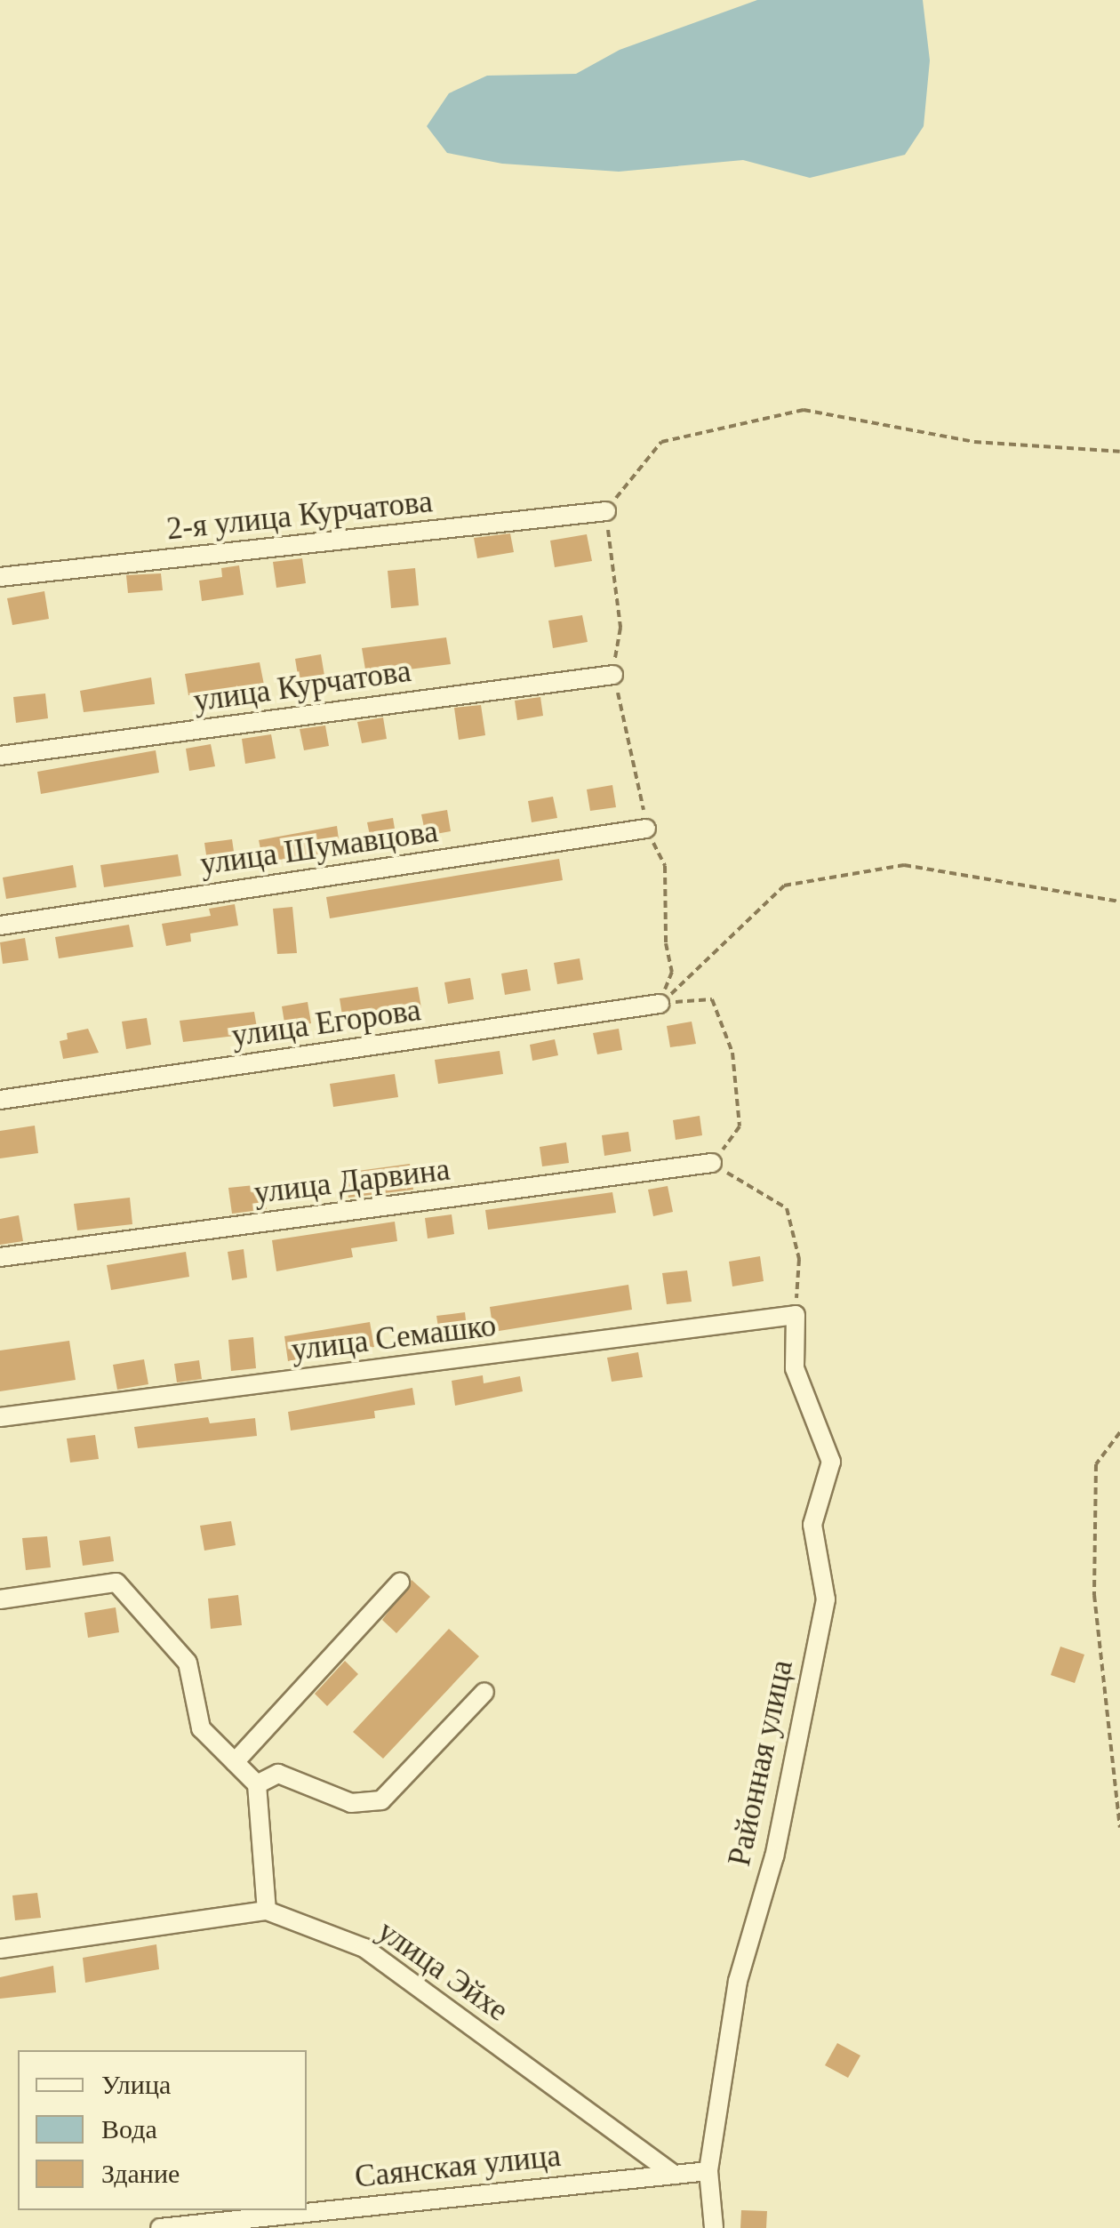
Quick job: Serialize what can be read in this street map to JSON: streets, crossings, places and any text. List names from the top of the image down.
{
  "streets": {
    "street": [
      "2-я улица Курчатова",
      "улица Курчатова",
      "улица Шумавцова",
      "улица Егорова",
      "улица Дарвина",
      "улица Семашко",
      "Районная улица",
      "улица Эйхе",
      "Саянская улица"
    ]
  },
  "crossings": [
    ["улица Семашко", "Районная улица"],
    ["Районная улица", "Саянская улица"],
    ["улица Эйхе", "Саянская улица"]
  ],
  "legend": ["Улица", "Вода", "Здание"]
}
